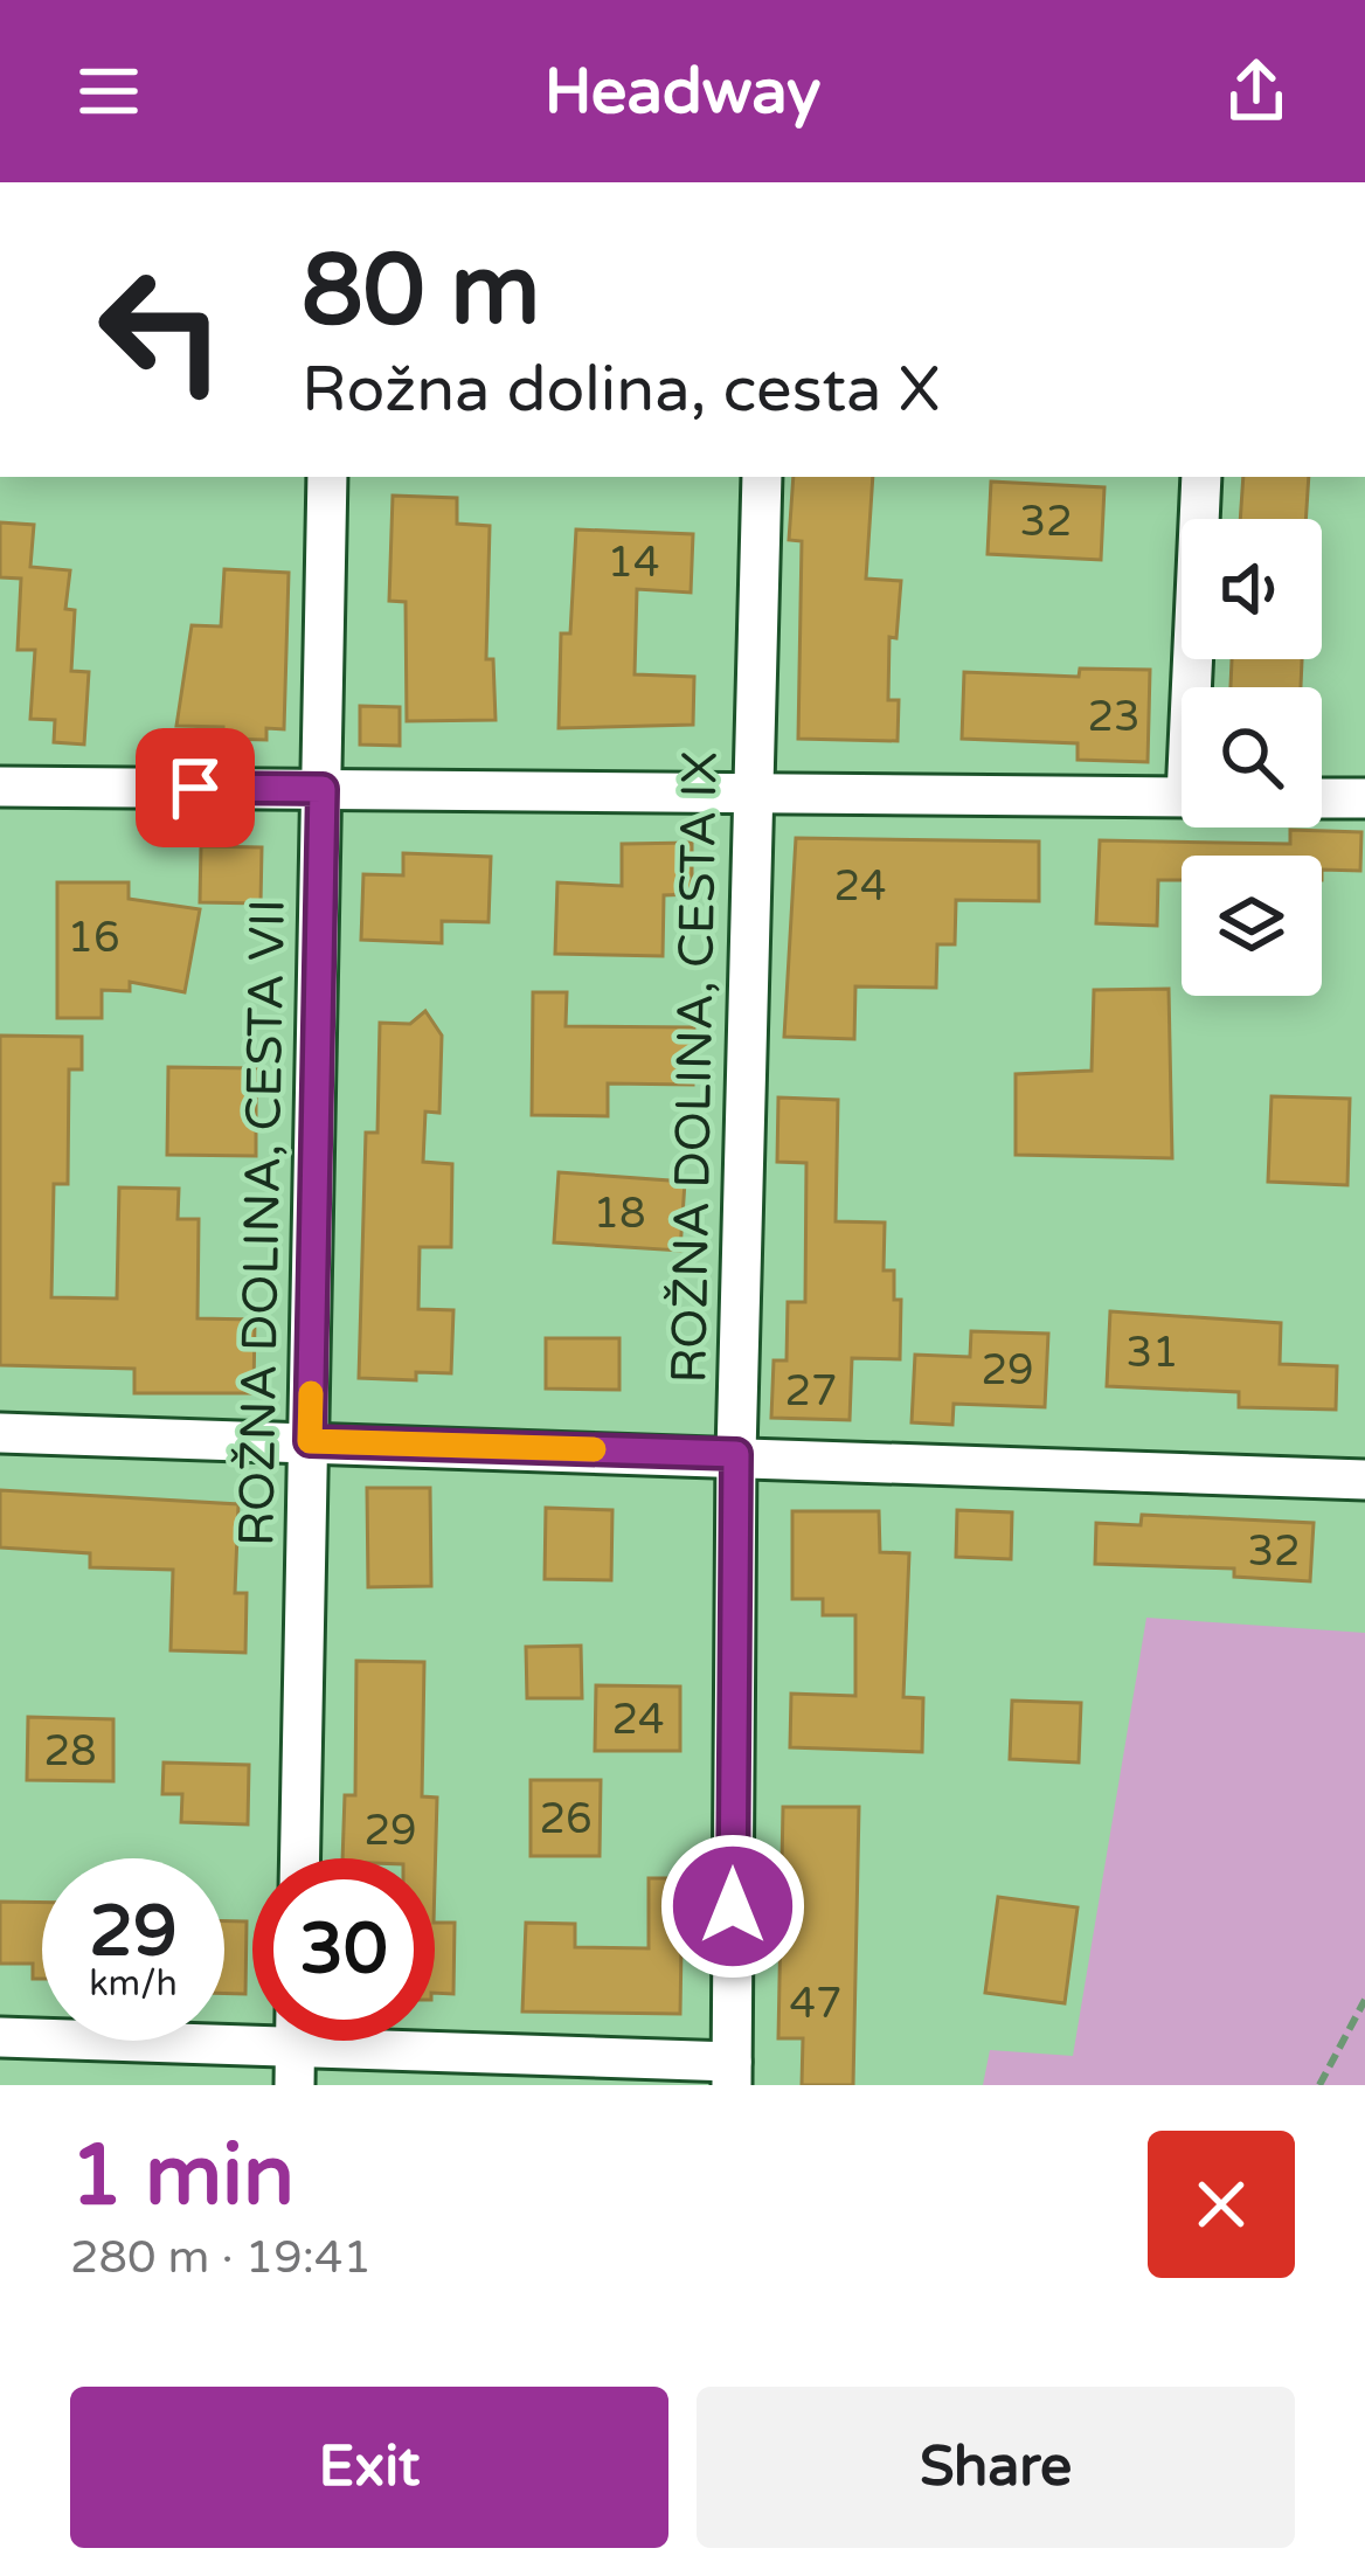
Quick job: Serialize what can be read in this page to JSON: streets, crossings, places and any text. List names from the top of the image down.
{
  "streets": {
    "street": ["ROŽNA DOLINA, CESTA IX", "ROŽNA DOLINA, CESTA VII"]
  },
  "house_numbers": [
    "32",
    "14",
    "23",
    "24",
    "16",
    "18",
    "31",
    "29",
    "27",
    "32",
    "24",
    "28",
    "26",
    "29",
    "47"
  ],
  "page": {
    "header": "Headway",
    "turn": ["80 m", "Rožna dolina, cesta X"],
    "speed": "29 km/h",
    "limit": "30",
    "heading": ["1 min", "280 m · 19:41"],
    "buttons": ["Exit", "Share"]
  }
}
